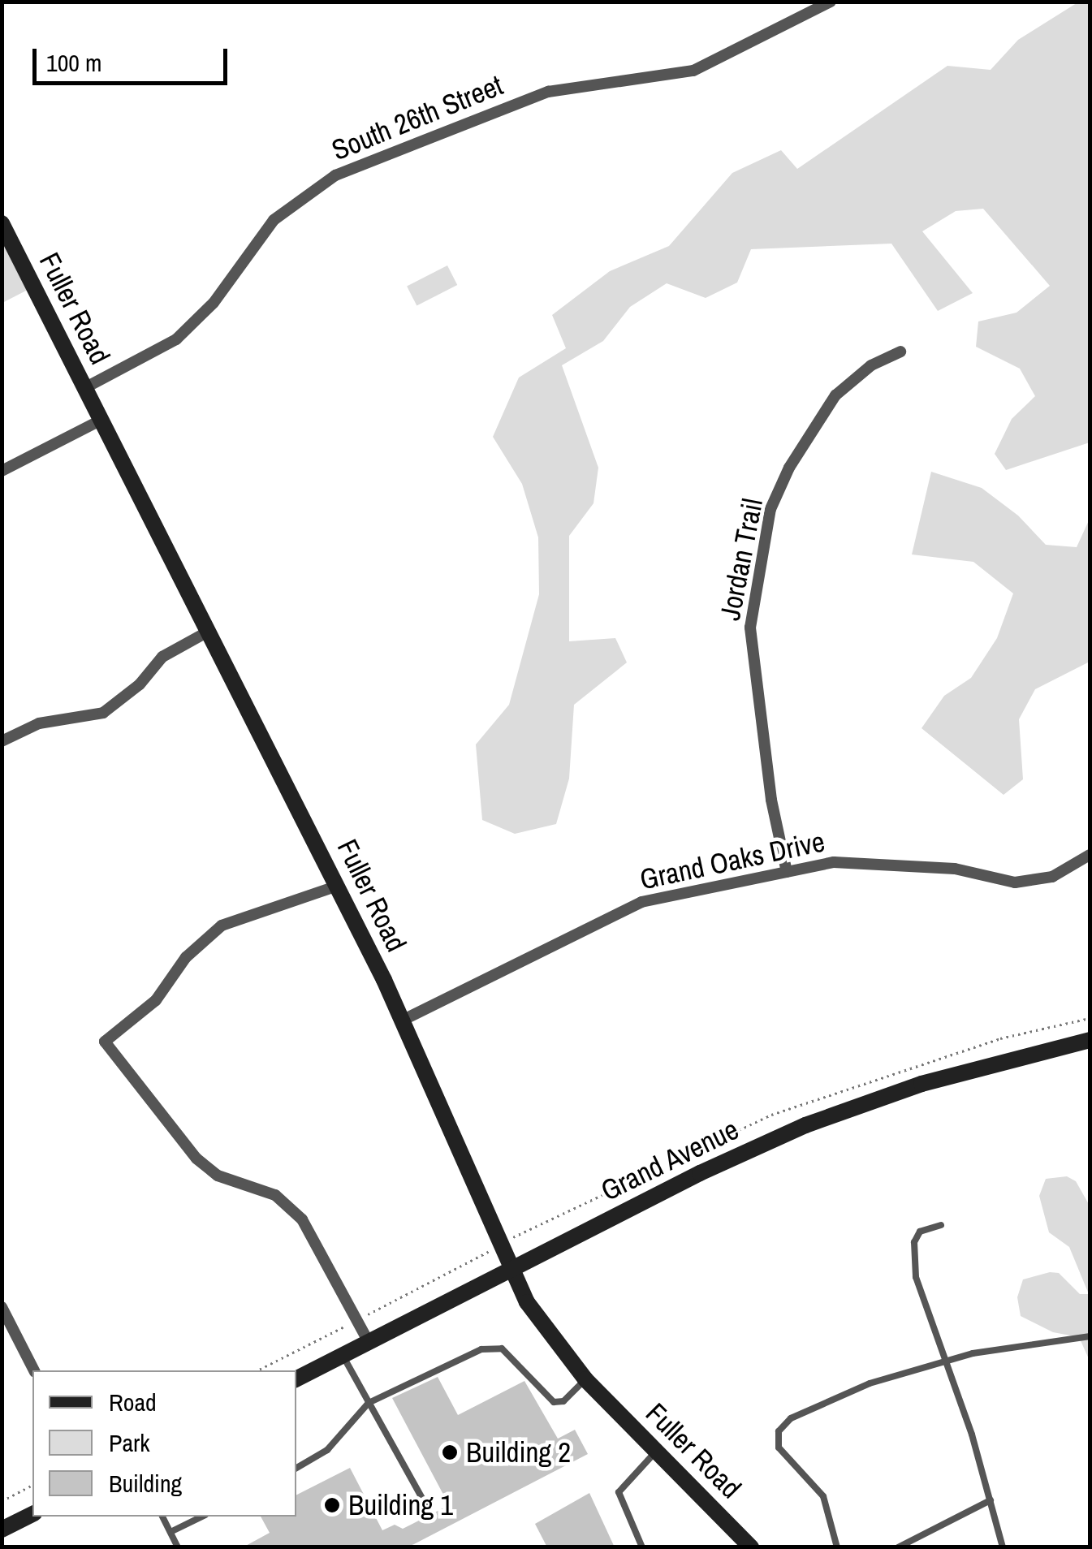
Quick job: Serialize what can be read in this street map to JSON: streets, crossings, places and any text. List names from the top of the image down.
{
  "streets": {
    "street": [
      "South 26th Street",
      "Fuller Road",
      "Jordan Trail",
      "Grand Oaks Drive",
      "Grand Avenue"
    ]
  },
  "crossings": [
    ["South 26th Street", "Fuller Road"],
    ["Fuller Road", "Grand Oaks Drive"],
    ["Fuller Road", "Grand Avenue"],
    ["Jordan Trail", "Grand Oaks Drive"]
  ],
  "places": ["Building 2", "Building 1"],
  "legend": ["Road", "Park", "Building"],
  "scale_bar": "100 m"
}
